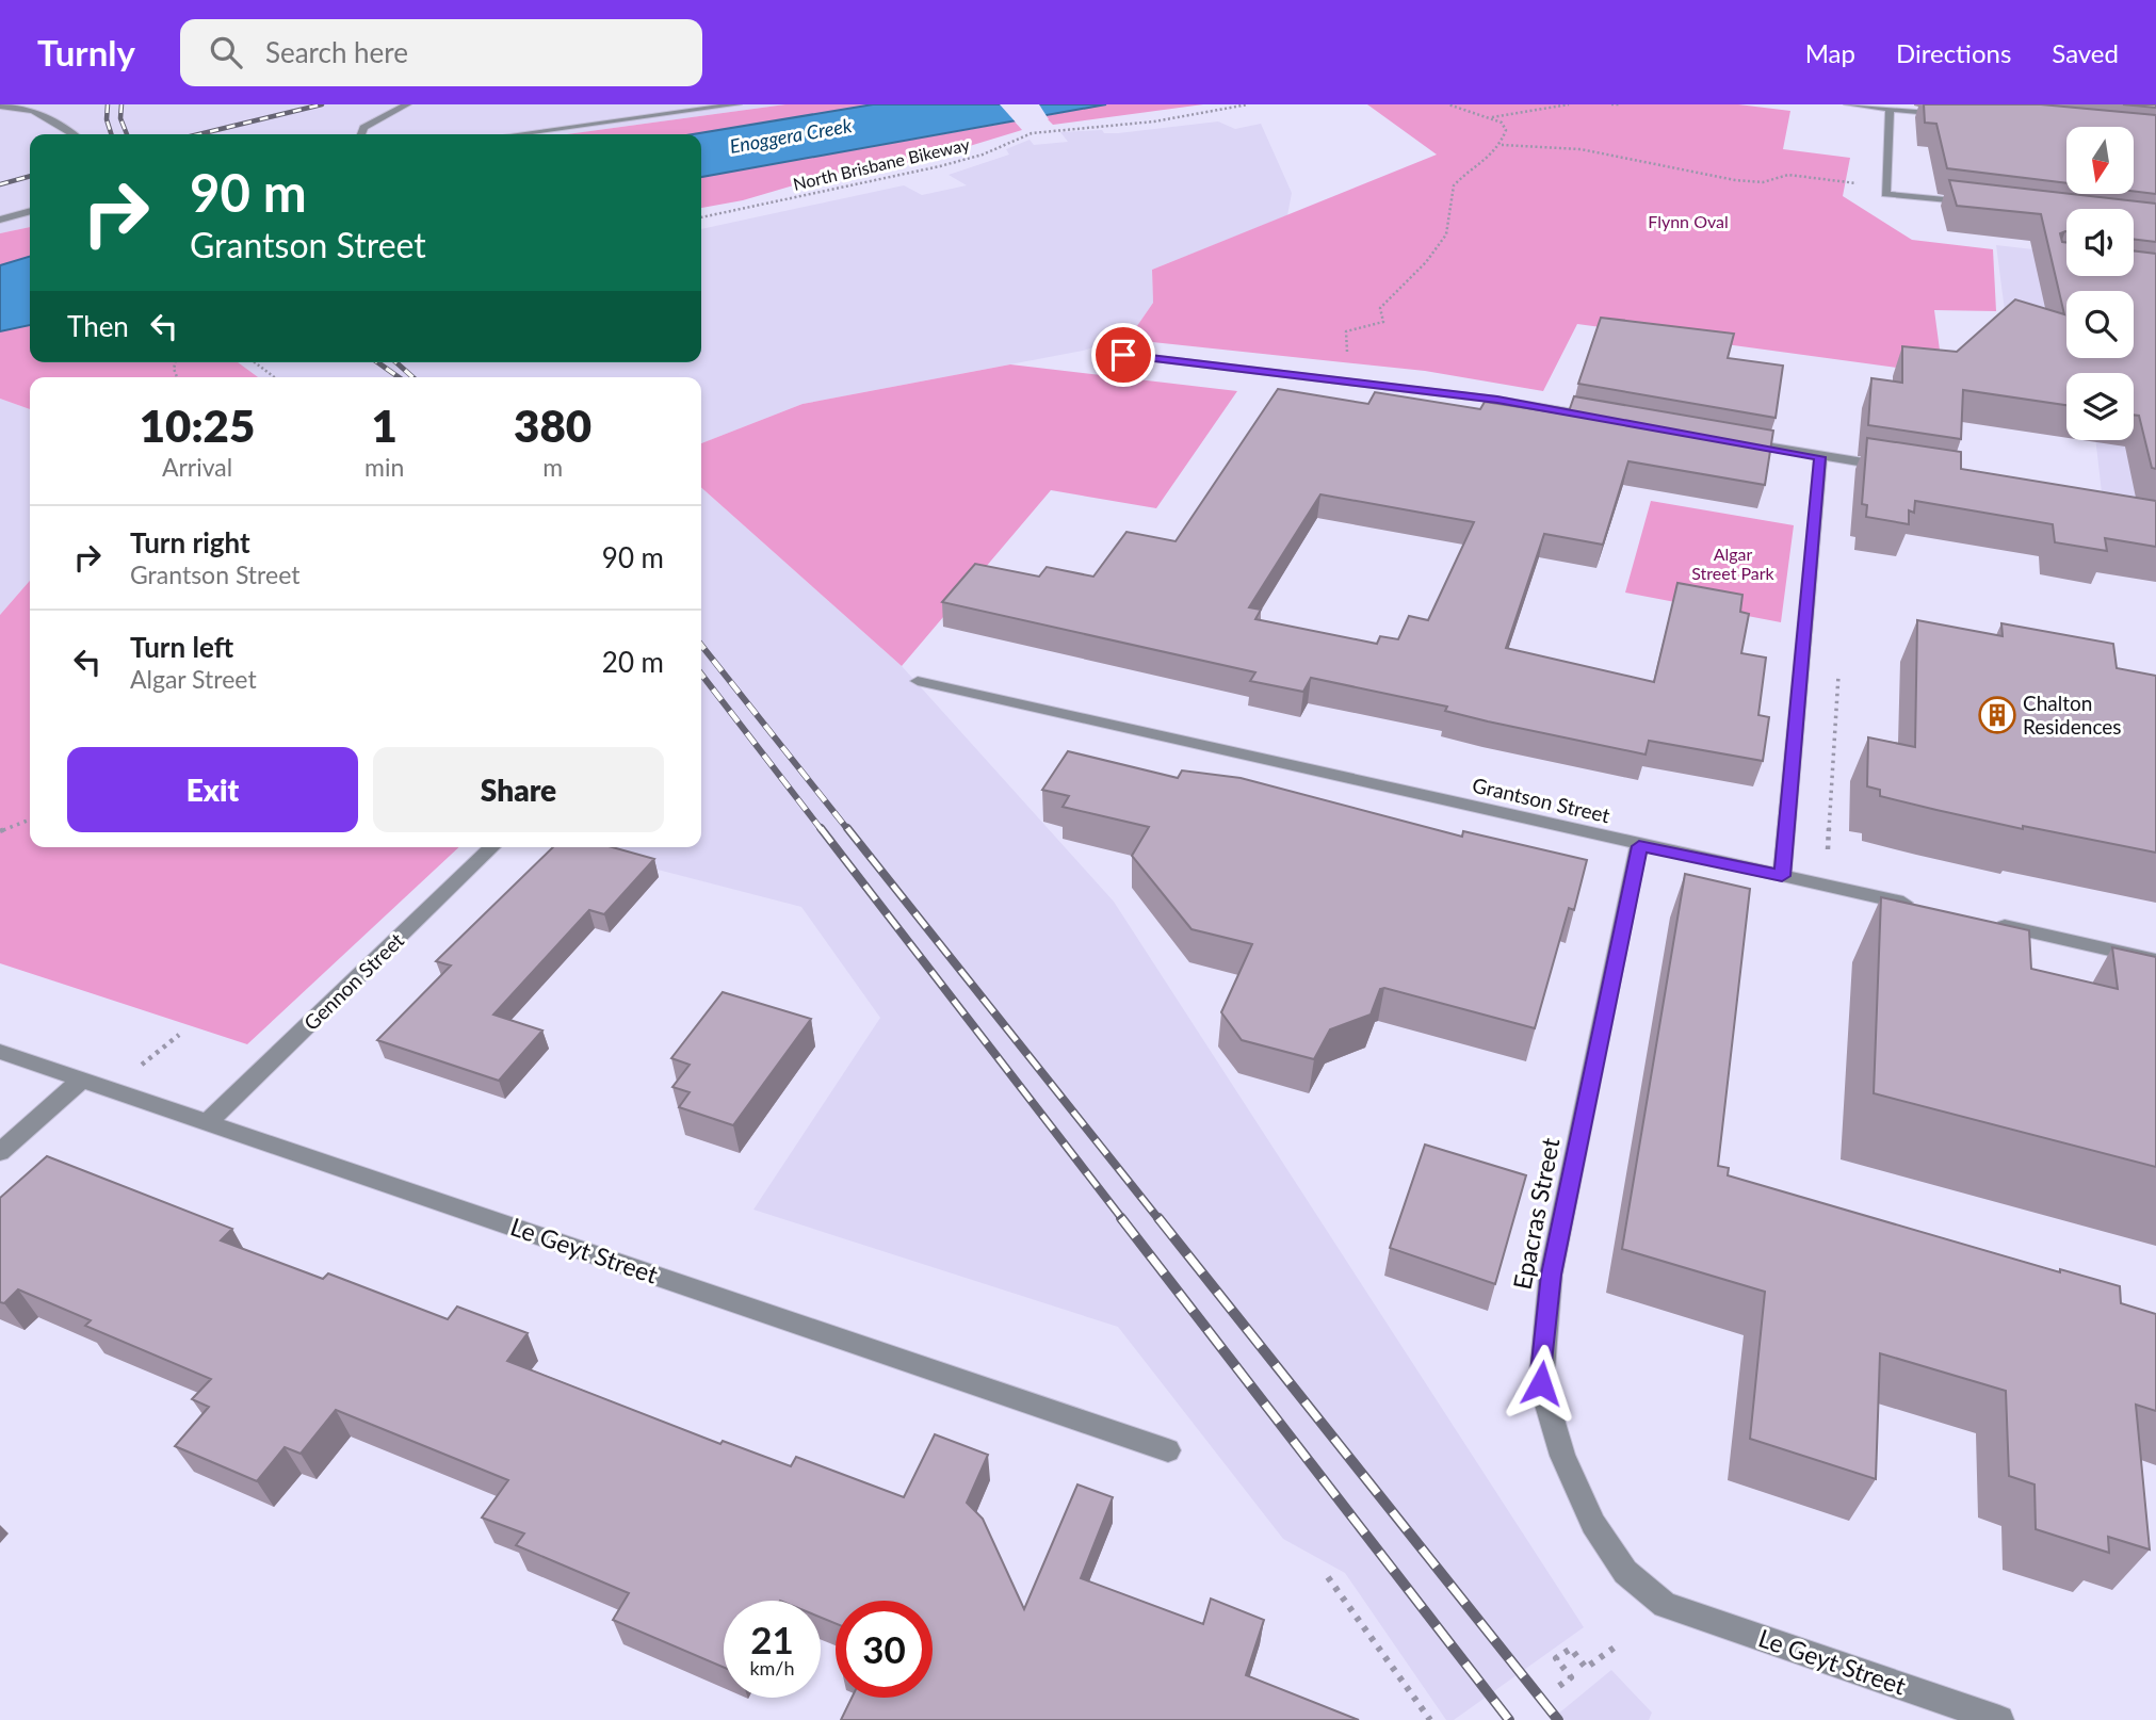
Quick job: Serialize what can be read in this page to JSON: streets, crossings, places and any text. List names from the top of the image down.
{
  "streets": {
    "street": [
      "Grantson Street",
      "Gennon Street",
      "Epacras Street",
      "Le Geyt Street"
    ],
    "path": ["North Brisbane Bikeway"]
  },
  "crossings": [
    ["Grantson Street", "Epacras Street"],
    ["Gennon Street", "Le Geyt Street"],
    ["Epacras Street", "Le Geyt Street"]
  ],
  "water": ["Enoggera Creek"],
  "parks": ["Flynn Oval", "Algar Street Park"],
  "places": {
    "building": ["Chalton Residences"]
  },
  "north": "bottom",
  "page": {
    "header": "Turnly",
    "search": "Search here",
    "nav": ["Map", "Directions", "Saved"],
    "turn": ["90 m", "Grantson Street"],
    "then": "Then",
    "eta": [
      "10:25",
      "Arrival",
      "1",
      "min",
      "380",
      "m"
    ],
    "list": [
      {
        "name": "Turn right",
        "note": "Grantson Street",
        "value": "90 m"
      },
      {
        "name": "Turn left",
        "note": "Algar Street",
        "value": "20 m"
      }
    ],
    "buttons": ["Exit", "Share"],
    "speed": "21 km/h",
    "limit": "30"
  }
}
